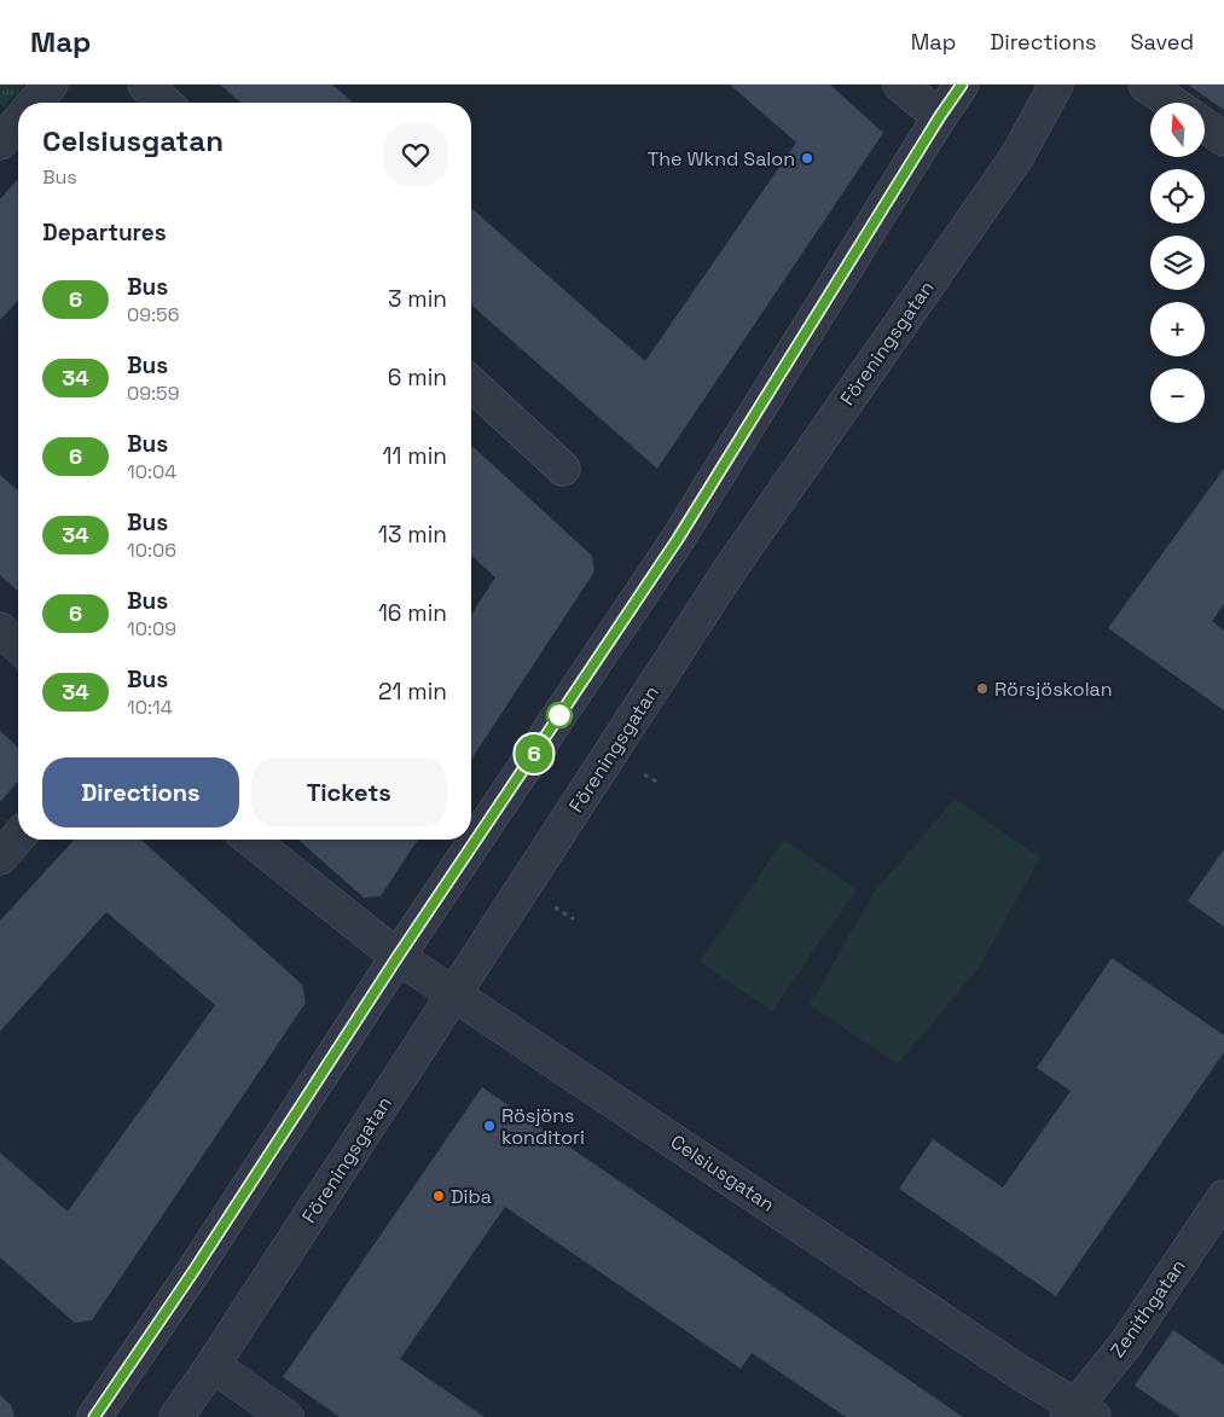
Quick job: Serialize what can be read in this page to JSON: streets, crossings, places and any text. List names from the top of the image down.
{
  "streets": {
    "street": ["Föreningsgatan", "Celsiusgatan", "Zenithgatan"]
  },
  "crossings": [
    ["Föreningsgatan", "Celsiusgatan"],
    ["Celsiusgatan", "Zenithgatan"]
  ],
  "places": [
    "The Wknd Salon",
    "Rörsjöskolan",
    "Rösjöns konditori",
    "Diba"
  ],
  "lines": ["bus line 6"],
  "north": "top",
  "page": {
    "header": "Map",
    "nav": ["Map", "Directions", "Saved"],
    "on_map": "6",
    "map_buttons": ["+", "−"],
    "heading": [
      ["Celsiusgatan", "Bus"],
      "Departures"
    ],
    "list": [
      {
        "mark": "6",
        "name": "Bus",
        "note": "09:56",
        "value": "3 min"
      },
      {
        "mark": "34",
        "name": "Bus",
        "note": "09:59",
        "value": "6 min"
      },
      {
        "mark": "6",
        "name": "Bus",
        "note": "10:04",
        "value": "11 min"
      },
      {
        "mark": "34",
        "name": "Bus",
        "note": "10:06",
        "value": "13 min"
      },
      {
        "mark": "6",
        "name": "Bus",
        "note": "10:09",
        "value": "16 min"
      },
      {
        "mark": "34",
        "name": "Bus",
        "note": "10:14",
        "value": "21 min"
      }
    ],
    "buttons": ["Directions", "Tickets"]
  }
}
